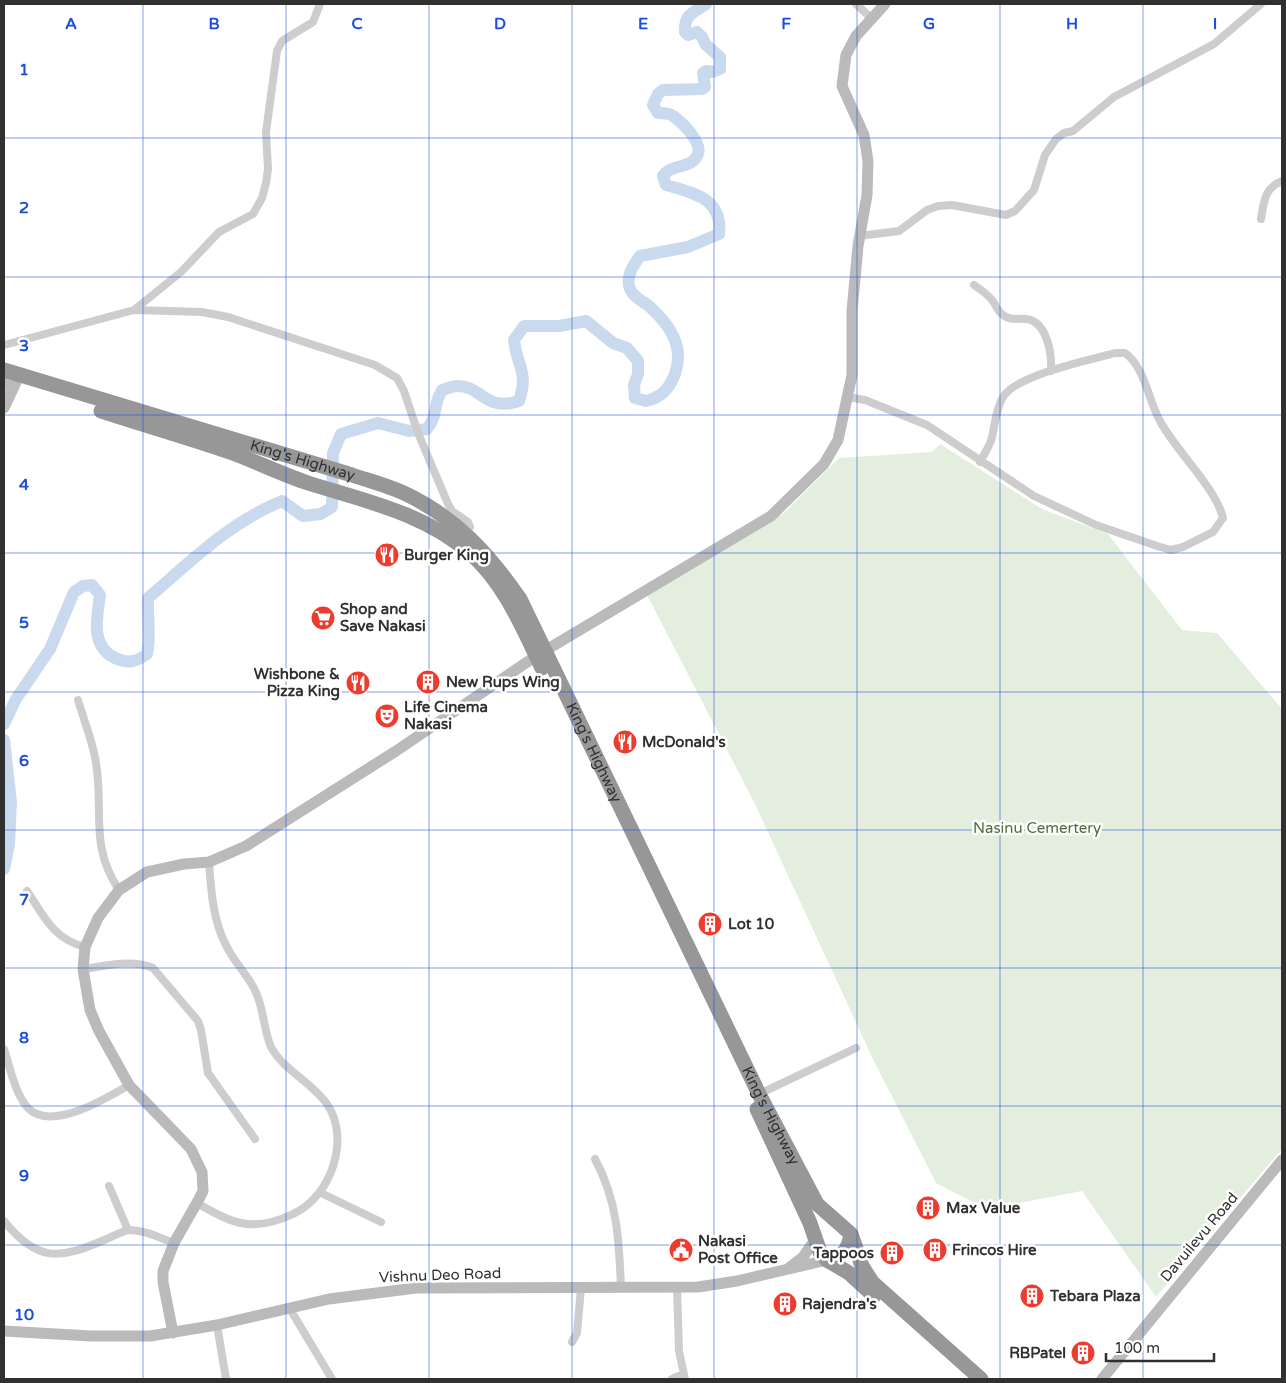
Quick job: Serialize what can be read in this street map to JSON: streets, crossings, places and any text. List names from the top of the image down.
{
  "streets": {
    "highway": ["King's Highway"],
    "street": ["Davuilevu Road", "Vishnu Deo Road"]
  },
  "crossings": [
    ["King's Highway", "Vishnu Deo Road"]
  ],
  "parks": ["Nasinu Cemertery"],
  "places": {
    "restaurant": ["Burger King", "Wishbone & Pizza King", "McDonald's"],
    "supermarket": ["Shop and Save Nakasi"],
    "building": [
      "New Rups Wing",
      "Lot 10",
      "Max Value",
      "Frincos Hire",
      "Tappoos",
      "Tebara Plaza",
      "Rajendra's",
      "RBPatel"
    ],
    "theatre": ["Life Cinema Nakasi"],
    "public building": ["Nakasi Post Office"]
  },
  "scale_bar": "100 m",
  "grid": {
    "columns": [
      "A",
      "B",
      "C",
      "D",
      "E",
      "F",
      "G",
      "H",
      "I"
    ],
    "rows": [
      "1",
      "2",
      "3",
      "4",
      "5",
      "6",
      "7",
      "8",
      "9",
      "10"
    ]
  }
}
